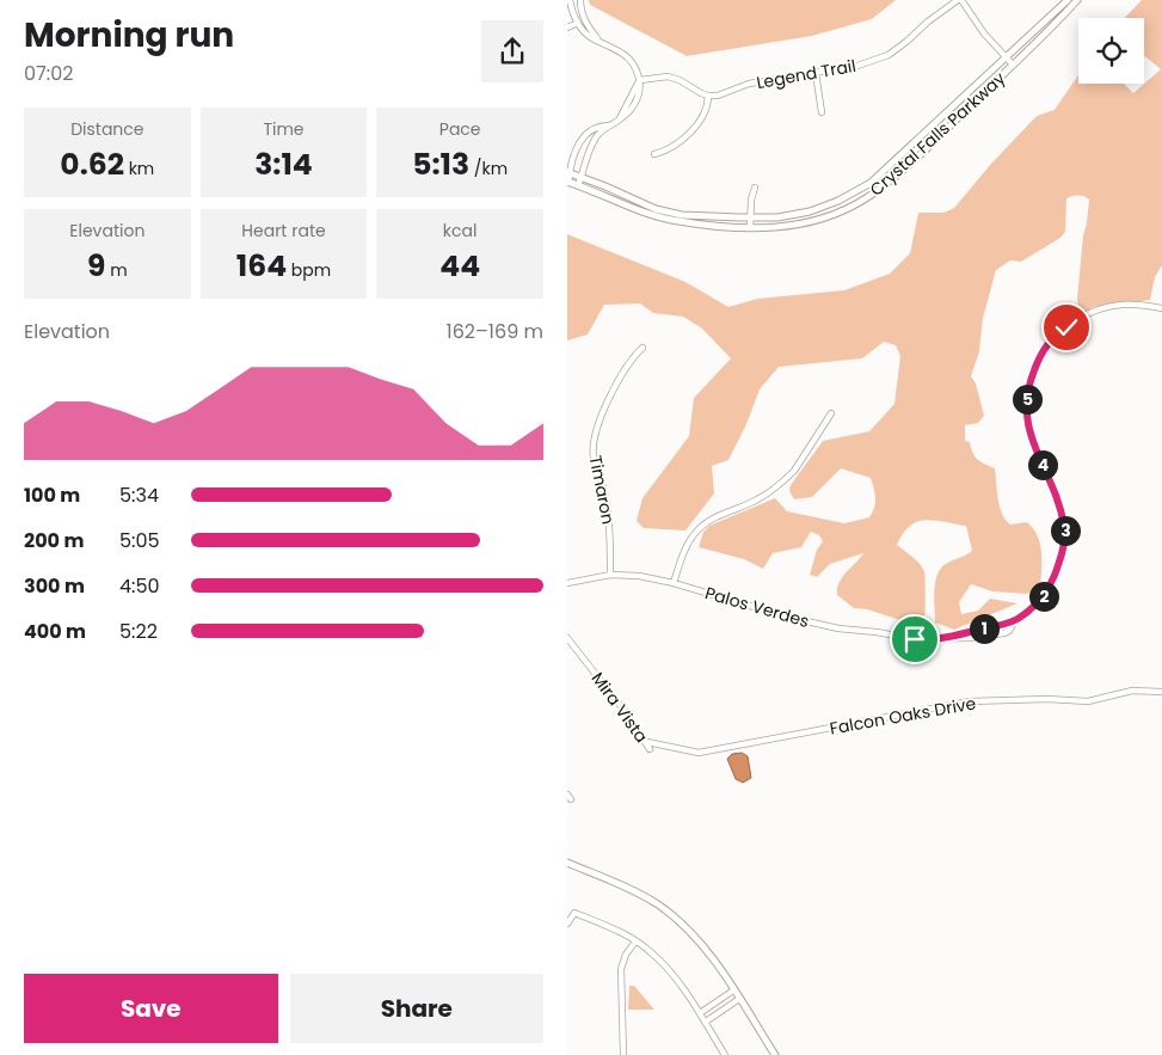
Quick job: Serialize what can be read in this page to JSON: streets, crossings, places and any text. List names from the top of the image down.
{
  "streets": {
    "street": [
      "Legend Trail",
      "Crystal Falls Parkway",
      "Timaron",
      "Palos Verdes",
      "Mira Vista",
      "Falcon Oaks Drive"
    ]
  },
  "crossings": [
    ["Timaron", "Palos Verdes"],
    ["Mira Vista", "Falcon Oaks Drive"]
  ],
  "page": {
    "heading": ["Morning run", "07:02"],
    "stats": [
      ["Distance", "0.62 km"],
      ["Time", "3:14"],
      ["Pace", "5:13 /km"],
      ["Elevation", "9 m"],
      ["Heart rate", "164 bpm"],
      ["kcal", "44"]
    ],
    "chart": ["Elevation", "162–169 m"],
    "pins": [
      "5",
      "4",
      "3",
      "2",
      "1"
    ],
    "list": [
      {
        "name": "100 m",
        "note": "5:34"
      },
      {
        "name": "200 m",
        "note": "5:05"
      },
      {
        "name": "300 m",
        "note": "4:50"
      },
      {
        "name": "400 m",
        "note": "5:22"
      }
    ],
    "buttons": ["Save", "Share"]
  }
}
